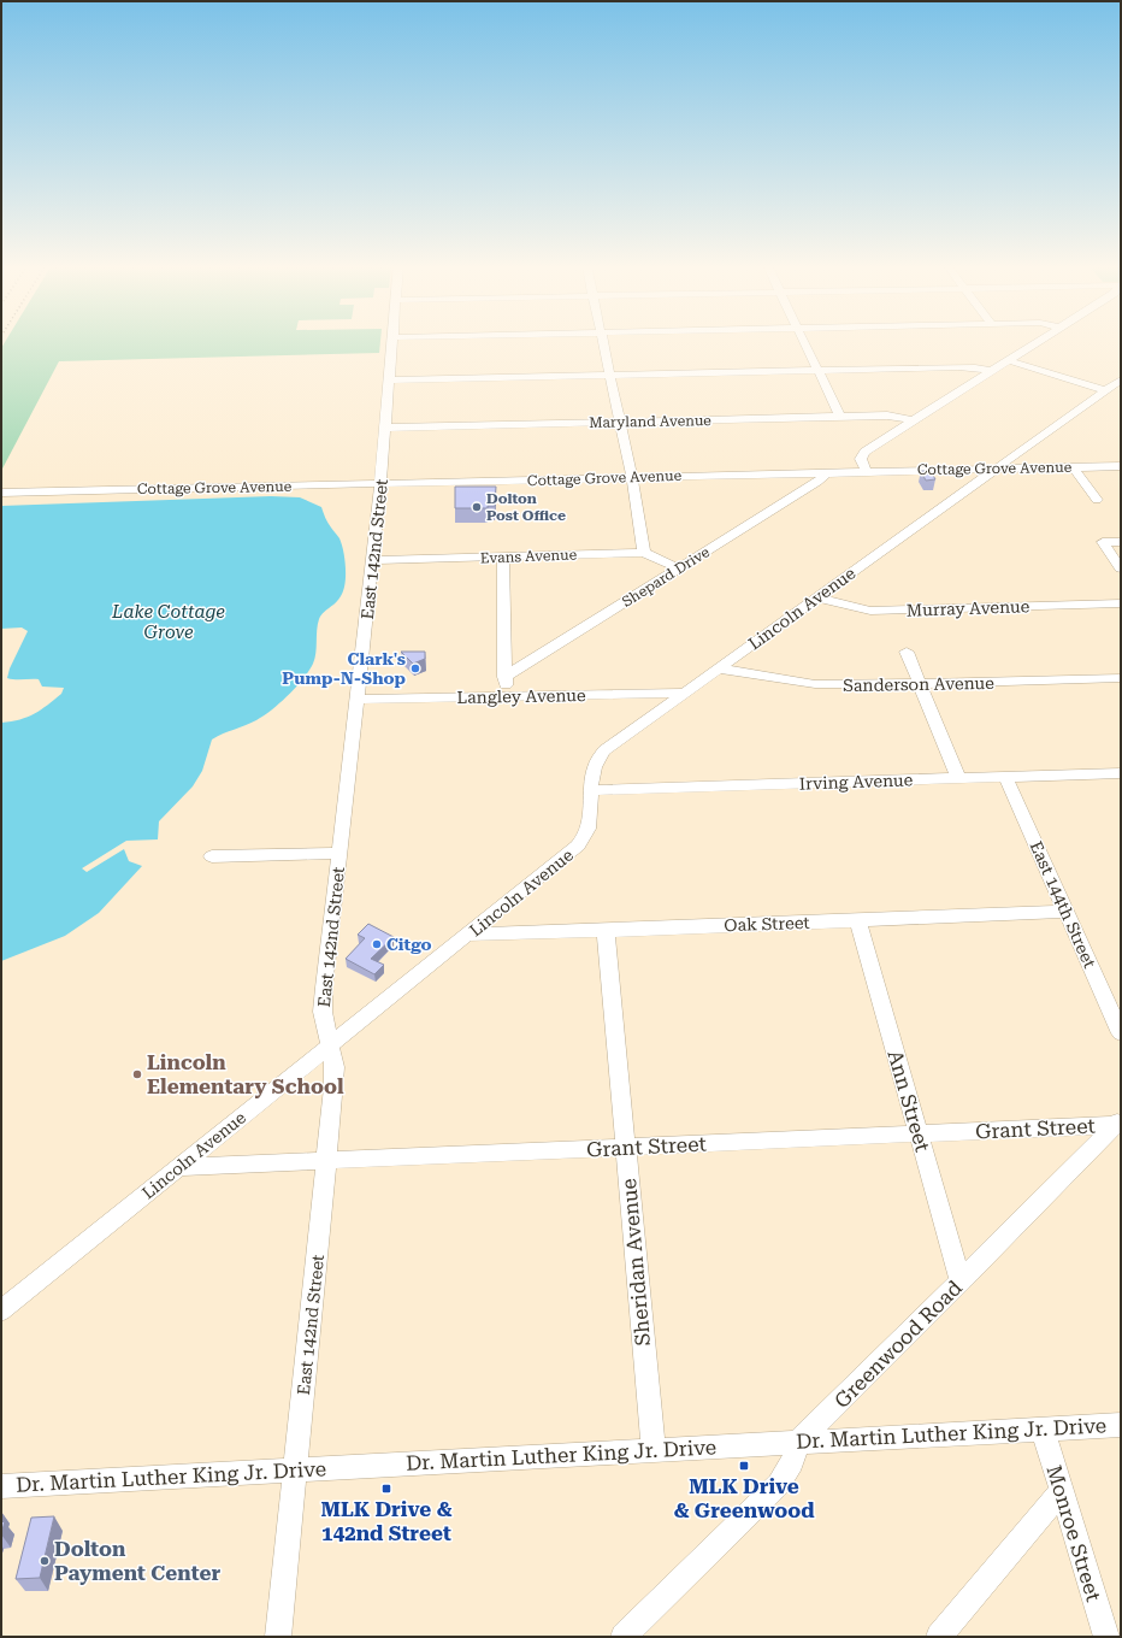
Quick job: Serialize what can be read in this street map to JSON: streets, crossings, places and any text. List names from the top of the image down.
{
  "streets": {
    "street": [
      "Maryland Avenue",
      "Cottage Grove Avenue",
      "East 142nd Street",
      "Evans Avenue",
      "Shepard Drive",
      "Lincoln Avenue",
      "Murray Avenue",
      "Sanderson Avenue",
      "Langley Avenue",
      "Irving Avenue",
      "East 144th Street",
      "Oak Street",
      "Ann Street",
      "Grant Street",
      "Sheridan Avenue",
      "Greenwood Road",
      "Dr. Martin Luther King Jr. Drive",
      "Monroe Street"
    ]
  },
  "crossings": [
    ["Maryland Avenue", "East 142nd Street"],
    ["Cottage Grove Avenue", "East 142nd Street"],
    ["Cottage Grove Avenue", "Shepard Drive"],
    ["Cottage Grove Avenue", "Lincoln Avenue"],
    ["East 142nd Street", "Evans Avenue"],
    ["East 142nd Street", "Lincoln Avenue"],
    ["East 142nd Street", "Langley Avenue"],
    ["East 142nd Street", "Grant Street"],
    ["East 142nd Street", "Dr. Martin Luther King Jr. Drive"],
    ["Evans Avenue", "Shepard Drive"],
    ["Lincoln Avenue", "Murray Avenue"],
    ["Lincoln Avenue", "Sanderson Avenue"],
    ["Lincoln Avenue", "Langley Avenue"],
    ["Lincoln Avenue", "Irving Avenue"],
    ["Lincoln Avenue", "Oak Street"],
    ["Lincoln Avenue", "Grant Street"],
    ["Irving Avenue", "East 144th Street"],
    ["East 144th Street", "Oak Street"],
    ["Oak Street", "Ann Street"],
    ["Oak Street", "Sheridan Avenue"],
    ["Ann Street", "Grant Street"],
    ["Ann Street", "Greenwood Road"],
    ["Grant Street", "Sheridan Avenue"],
    ["Grant Street", "Greenwood Road"],
    ["Sheridan Avenue", "Dr. Martin Luther King Jr. Drive"],
    ["Greenwood Road", "Dr. Martin Luther King Jr. Drive"],
    ["Dr. Martin Luther King Jr. Drive", "Monroe Street"]
  ],
  "water": ["Lake Cottage Grove"],
  "places": {
    "other": [
      "Dolton Post Office",
      "Clark's Pump-N-Shop",
      "Citgo",
      "Lincoln Elementary School",
      "Dolton Payment Center"
    ],
    "transit": ["MLK Drive & Greenwood", "MLK Drive & 142nd Street"]
  }
}
